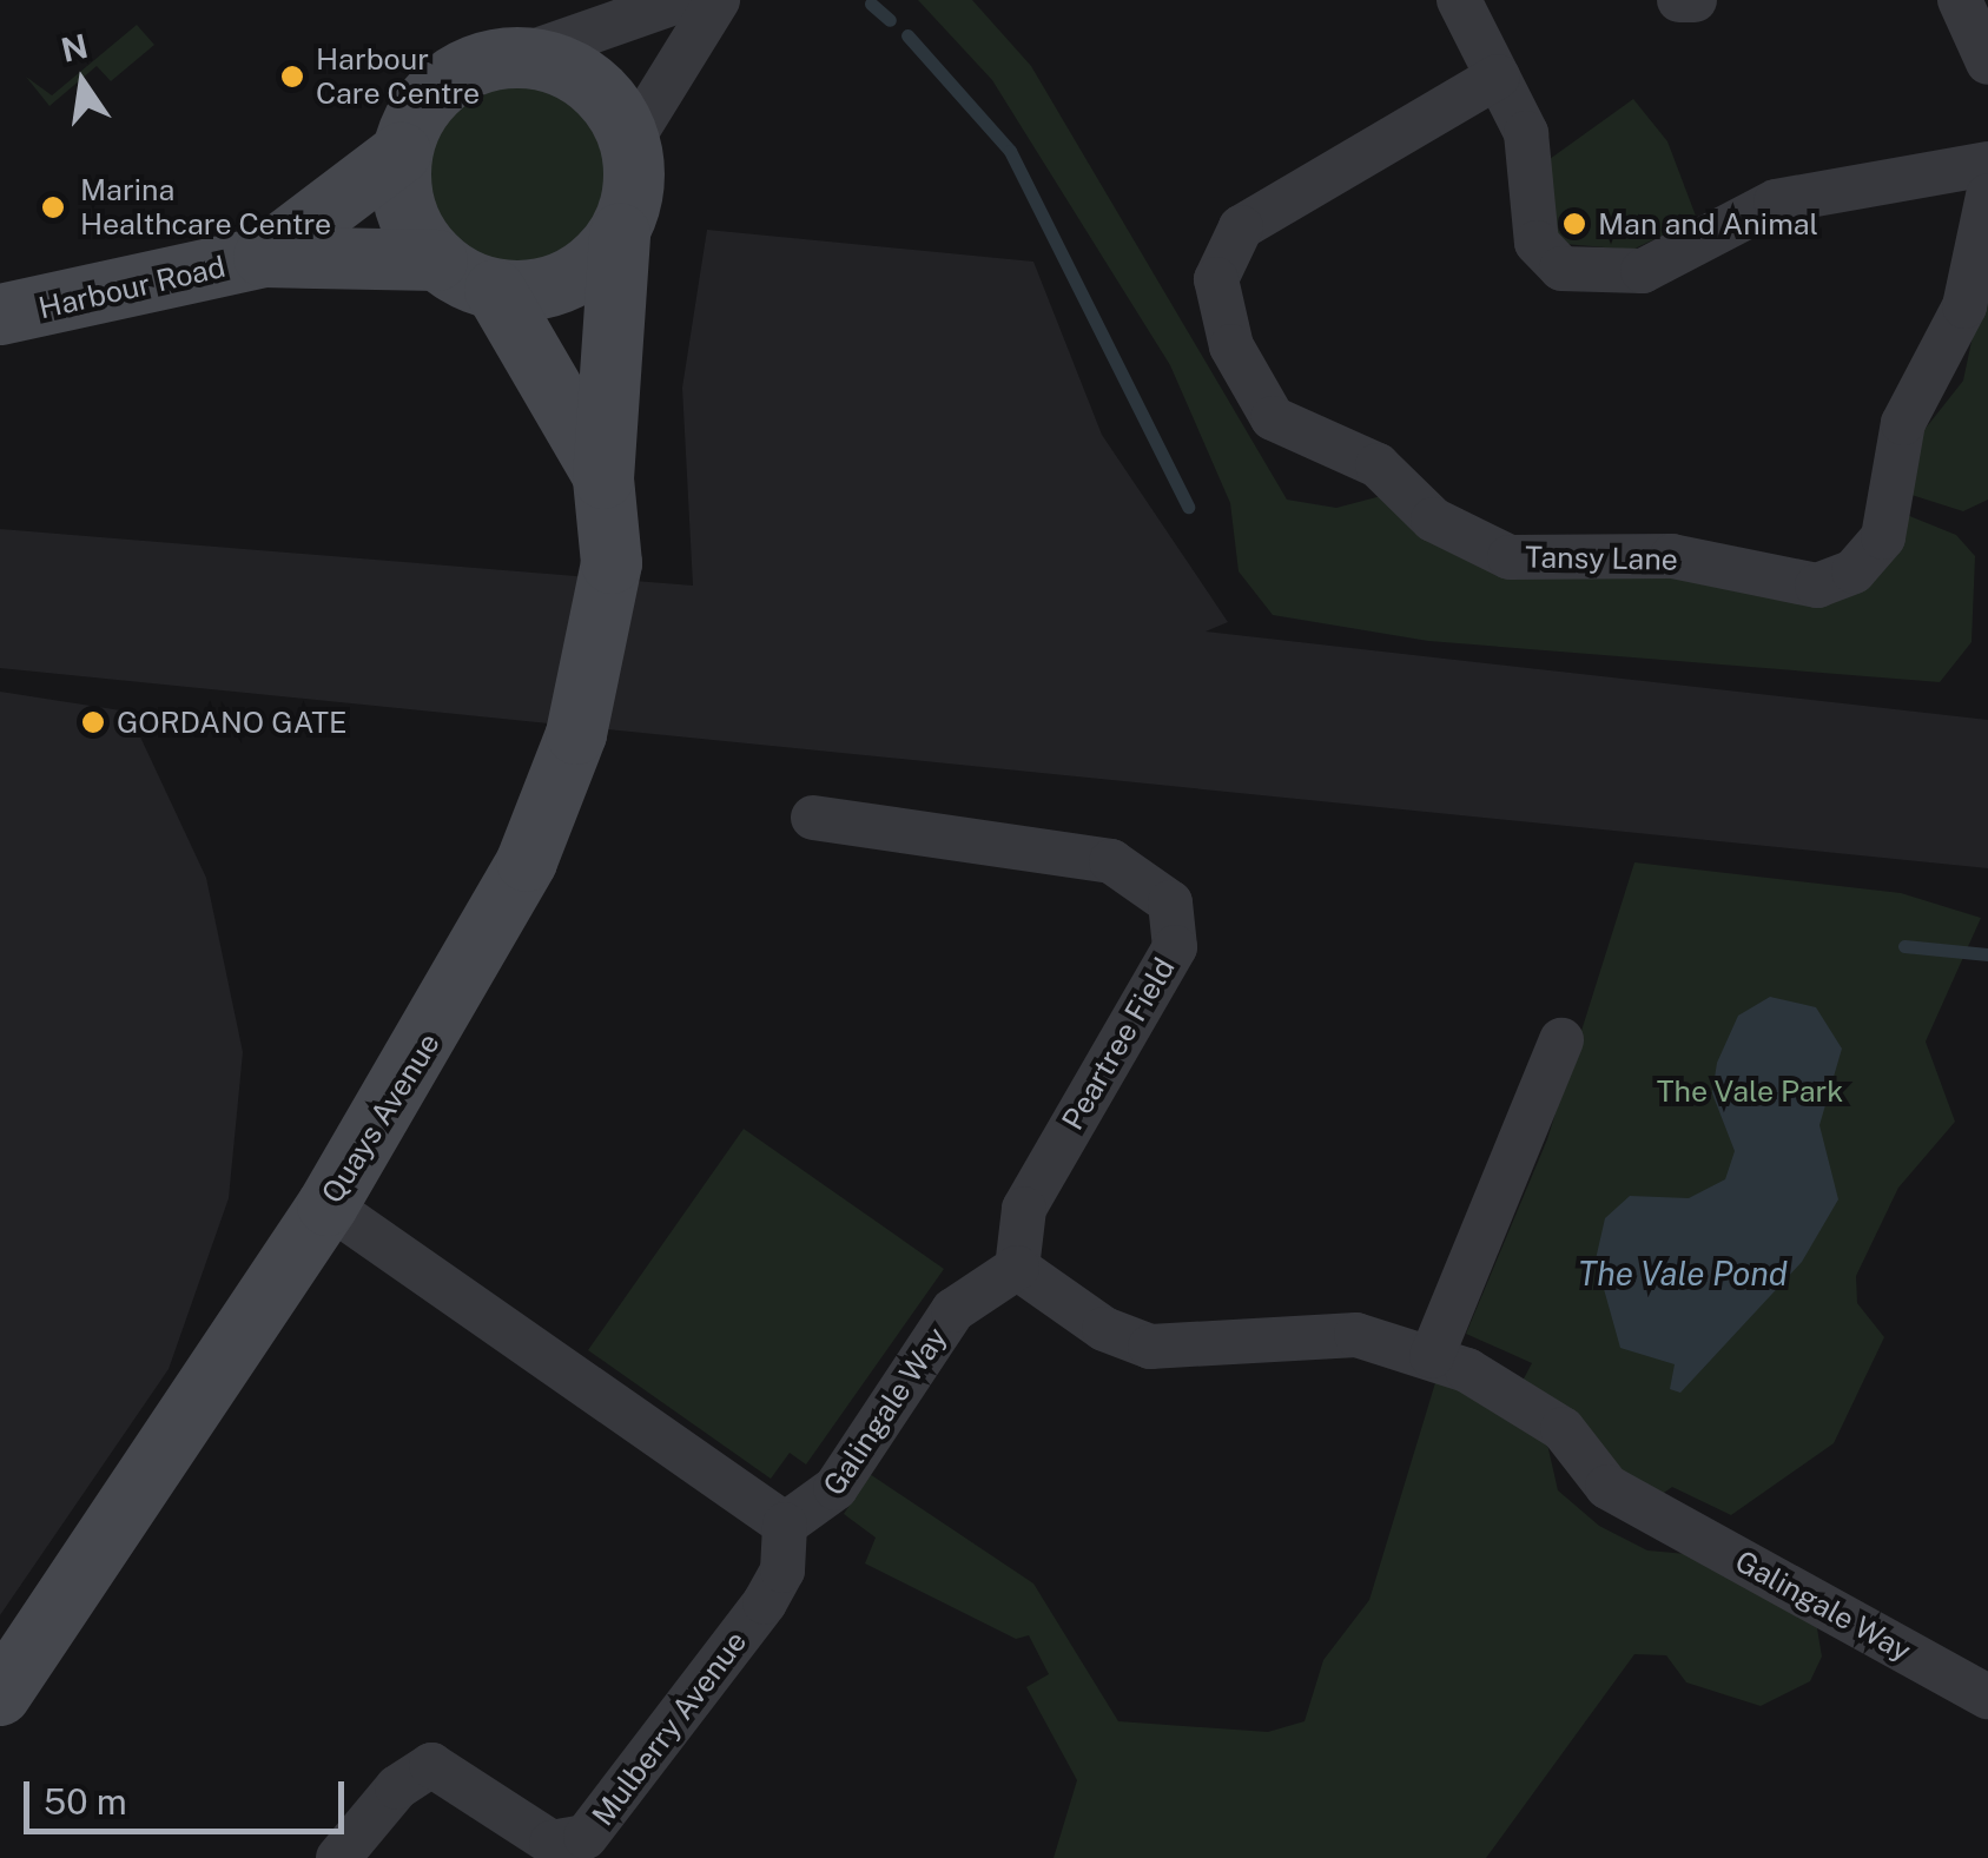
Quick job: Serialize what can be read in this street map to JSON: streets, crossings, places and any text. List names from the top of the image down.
{
  "streets": {
    "street": [
      "Harbour Road",
      "Tansy Lane",
      "Peartree Field",
      "Quays Avenue",
      "Galingale Way",
      "Mulberry Avenue"
    ]
  },
  "crossings": [
    ["Harbour Road", "Quays Avenue"],
    ["Peartree Field", "Galingale Way"],
    ["Galingale Way", "Mulberry Avenue"]
  ],
  "water": ["The Vale Pond"],
  "parks": ["The Vale Park"],
  "places": [
    "Harbour Care Centre",
    "Marina Healthcare Centre",
    "Man and Animal",
    "GORDANO GATE"
  ],
  "scale_bar": "50 m",
  "north": "top"
}
